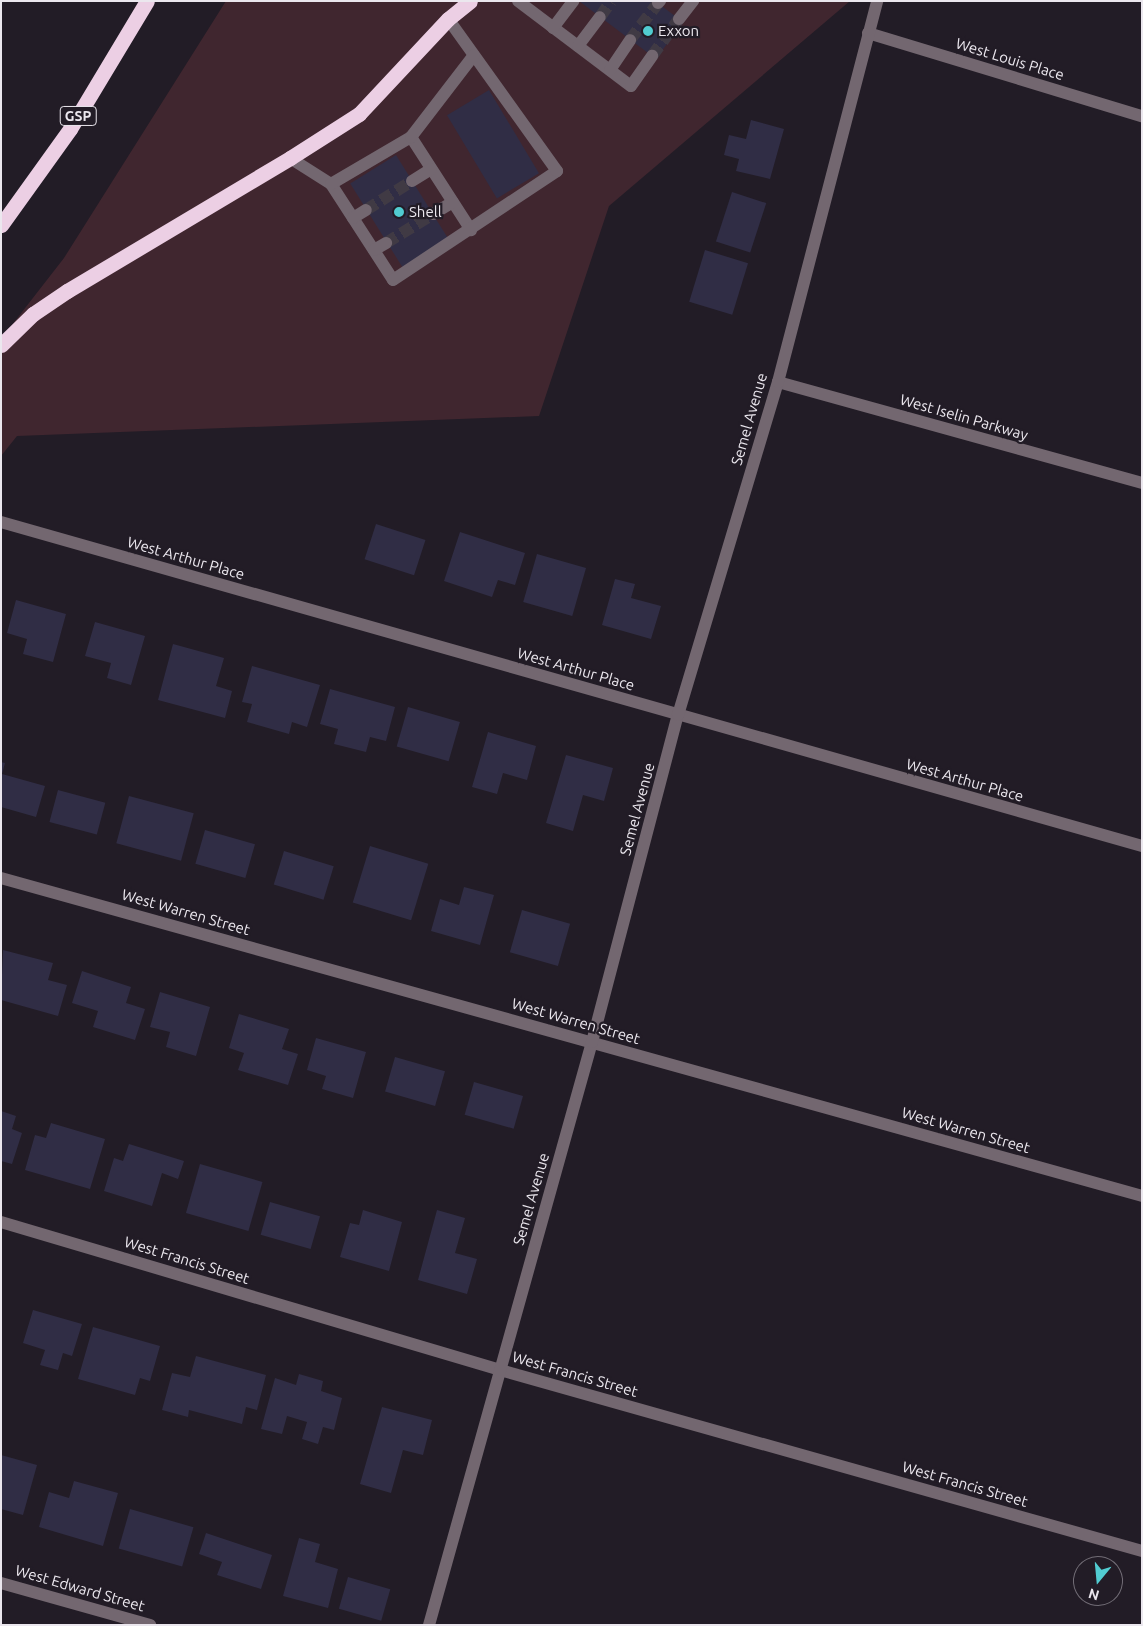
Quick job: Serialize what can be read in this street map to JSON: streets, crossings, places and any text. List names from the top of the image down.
{
  "streets": {
    "highway": ["GSP"],
    "street": [
      "West Louis Place",
      "West Iselin Parkway",
      "Semel Avenue",
      "West Arthur Place",
      "West Warren Street",
      "West Francis Street",
      "West Edward Street"
    ]
  },
  "crossings": [
    ["West Louis Place", "Semel Avenue"],
    ["West Iselin Parkway", "Semel Avenue"],
    ["Semel Avenue", "West Arthur Place"],
    ["Semel Avenue", "West Warren Street"],
    ["Semel Avenue", "West Francis Street"]
  ],
  "places": ["Exxon", "Shell"],
  "north": "bottom"
}
